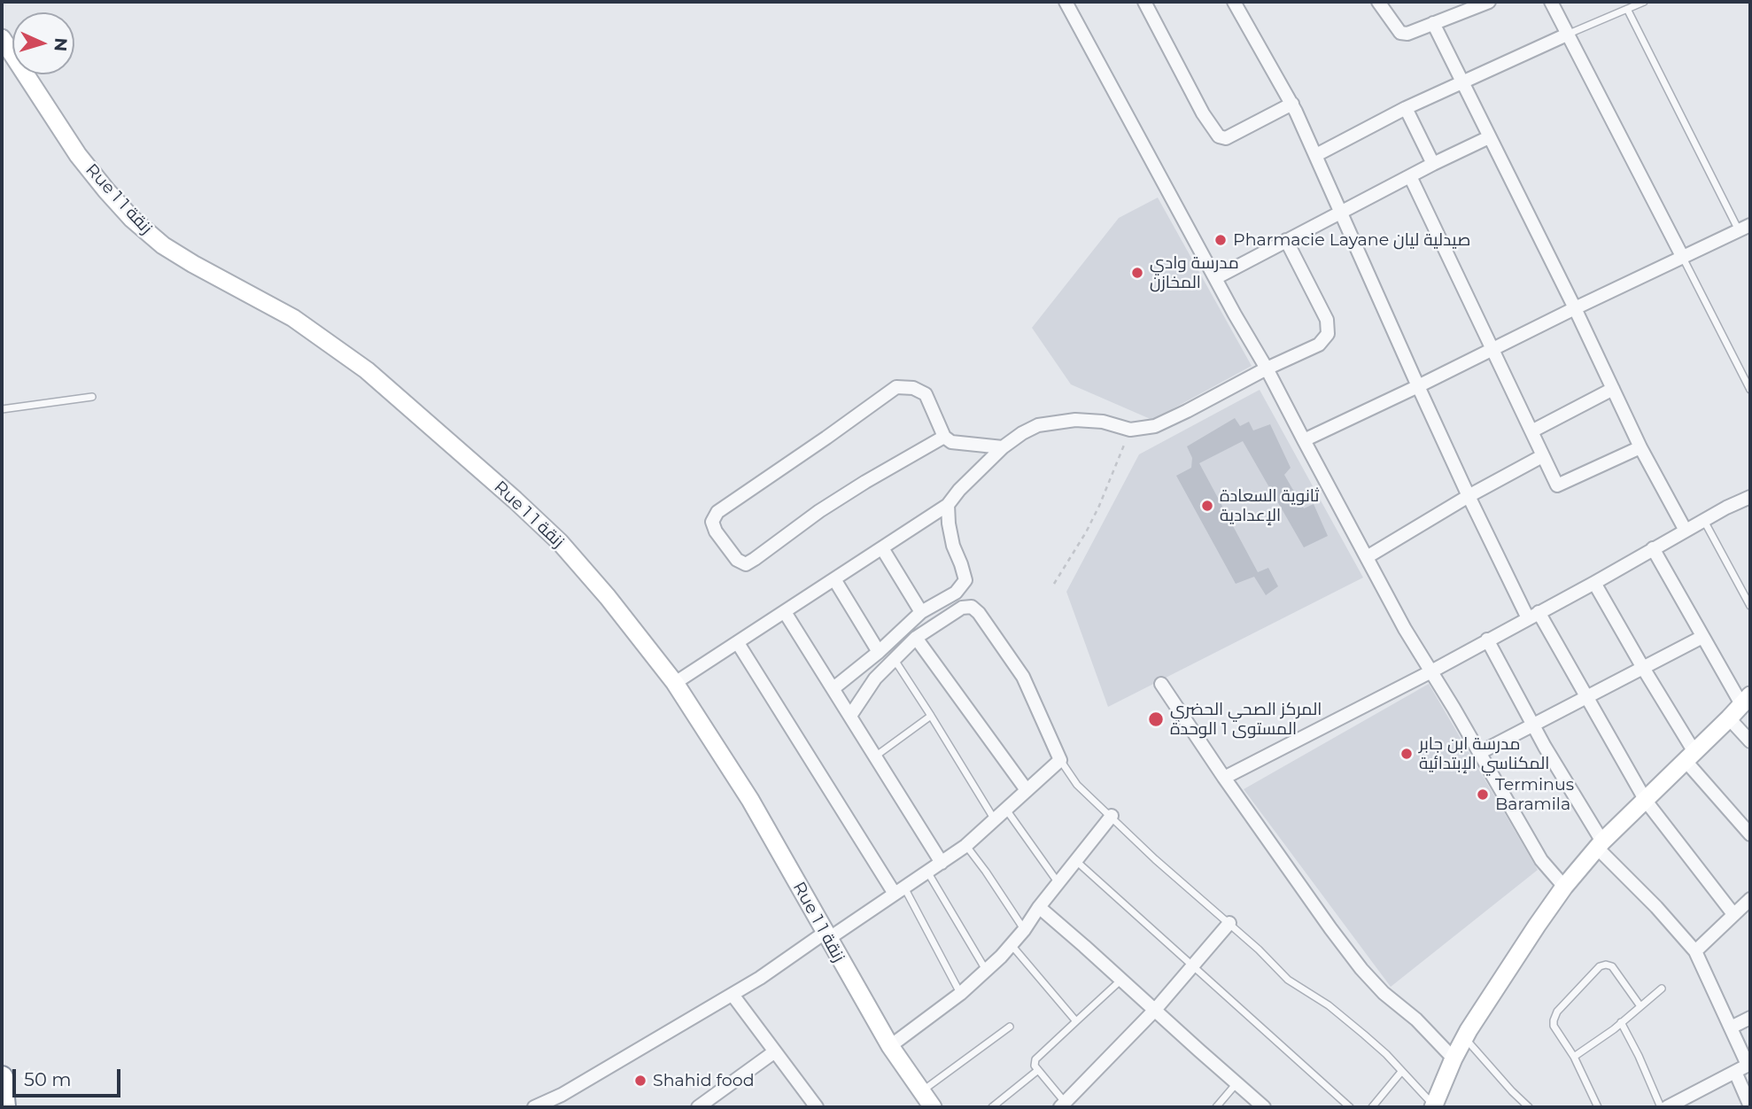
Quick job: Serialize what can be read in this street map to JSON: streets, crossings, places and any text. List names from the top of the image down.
{
  "streets": {
    "street": ["Rue 1 زنقة 1"]
  },
  "places": [
    "Pharmacie Layane صيدلية ليان",
    "مدرسة وادي المخازن",
    "ثانوية السعادة الإعدادية",
    "المركز الصحي الحضري المستوى 1 الوحدة",
    "مدرسة ابن جابر المكناسي الإبتدائية",
    "Terminus Baramila",
    "Shahid food"
  ],
  "scale_bar": "50 m",
  "north": "right"
}
